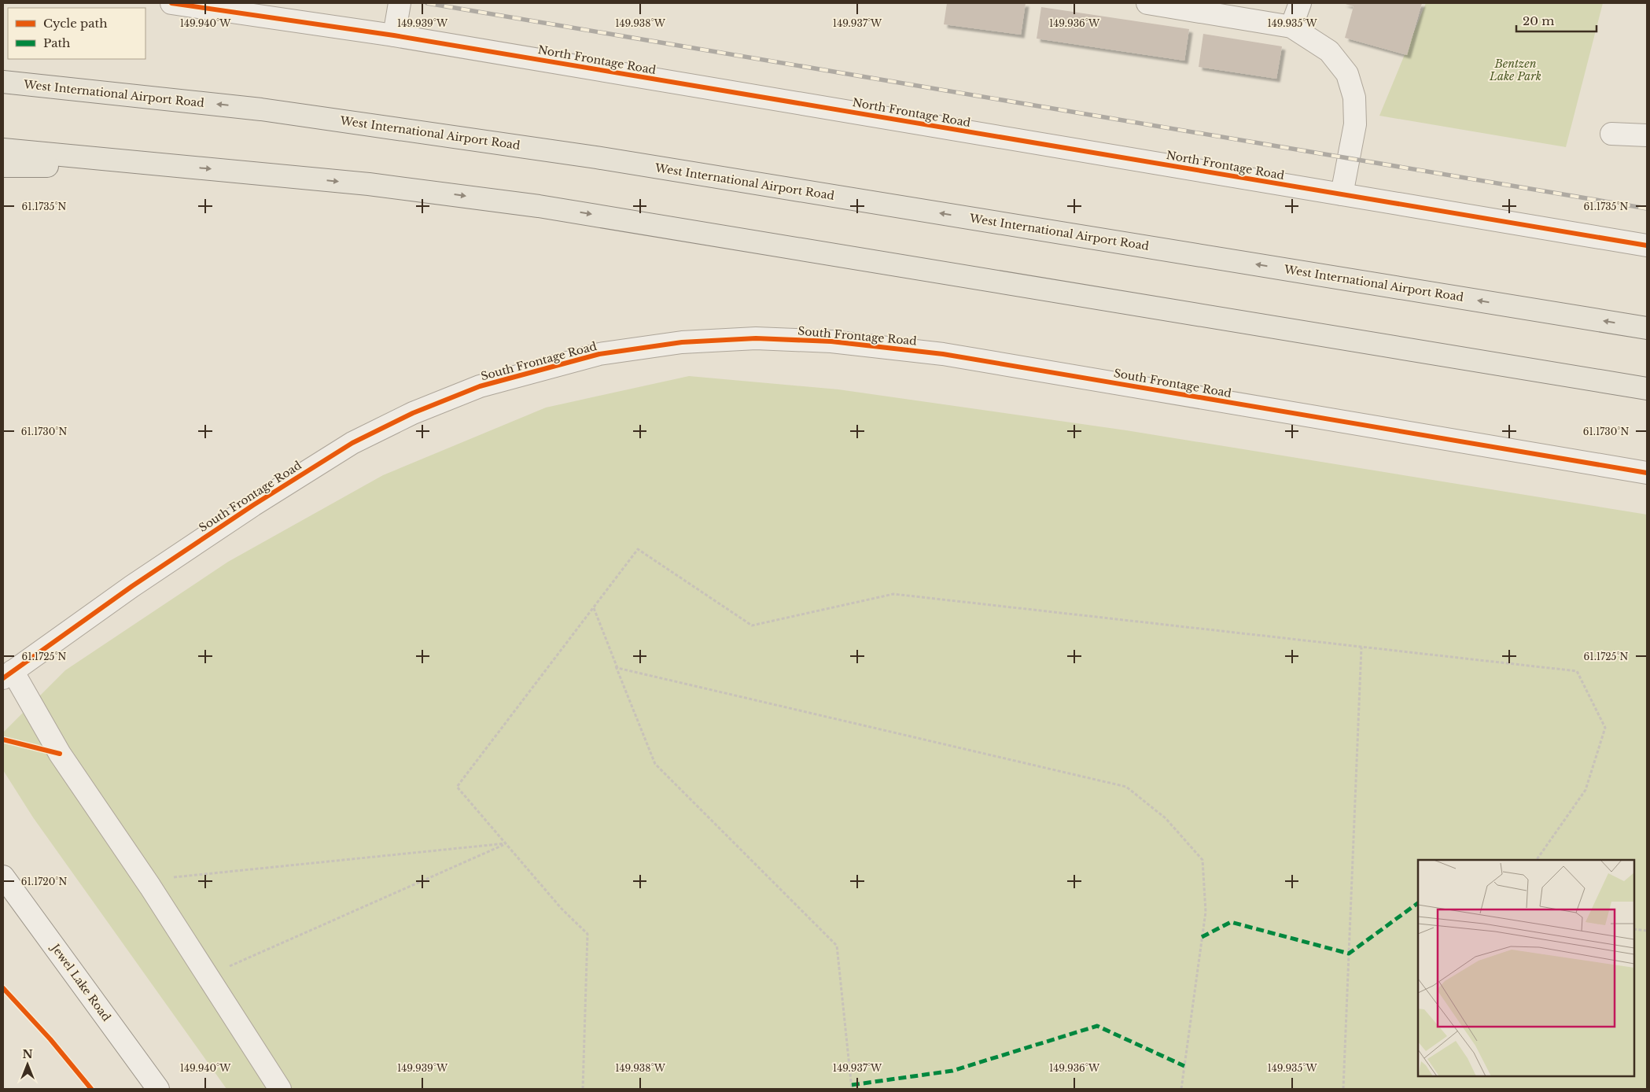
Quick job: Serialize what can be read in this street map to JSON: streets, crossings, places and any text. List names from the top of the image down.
{
  "streets": {
    "main road": ["West International Airport Road"],
    "street": ["North Frontage Road", "South Frontage Road", "Jewel Lake Road"]
  },
  "parks": ["Bentzen Lake Park"],
  "legend": ["Cycle path", "Path"],
  "scale_bar": "20 m",
  "north": "top",
  "coordinates": [
    "149.940°W",
    "149.939°W",
    "149.938°W",
    "149.937°W",
    "149.936°W",
    "149.935°W",
    "61.1735°N",
    "61.1730°N",
    "61.1725°N",
    "61.1720°N"
  ]
}
